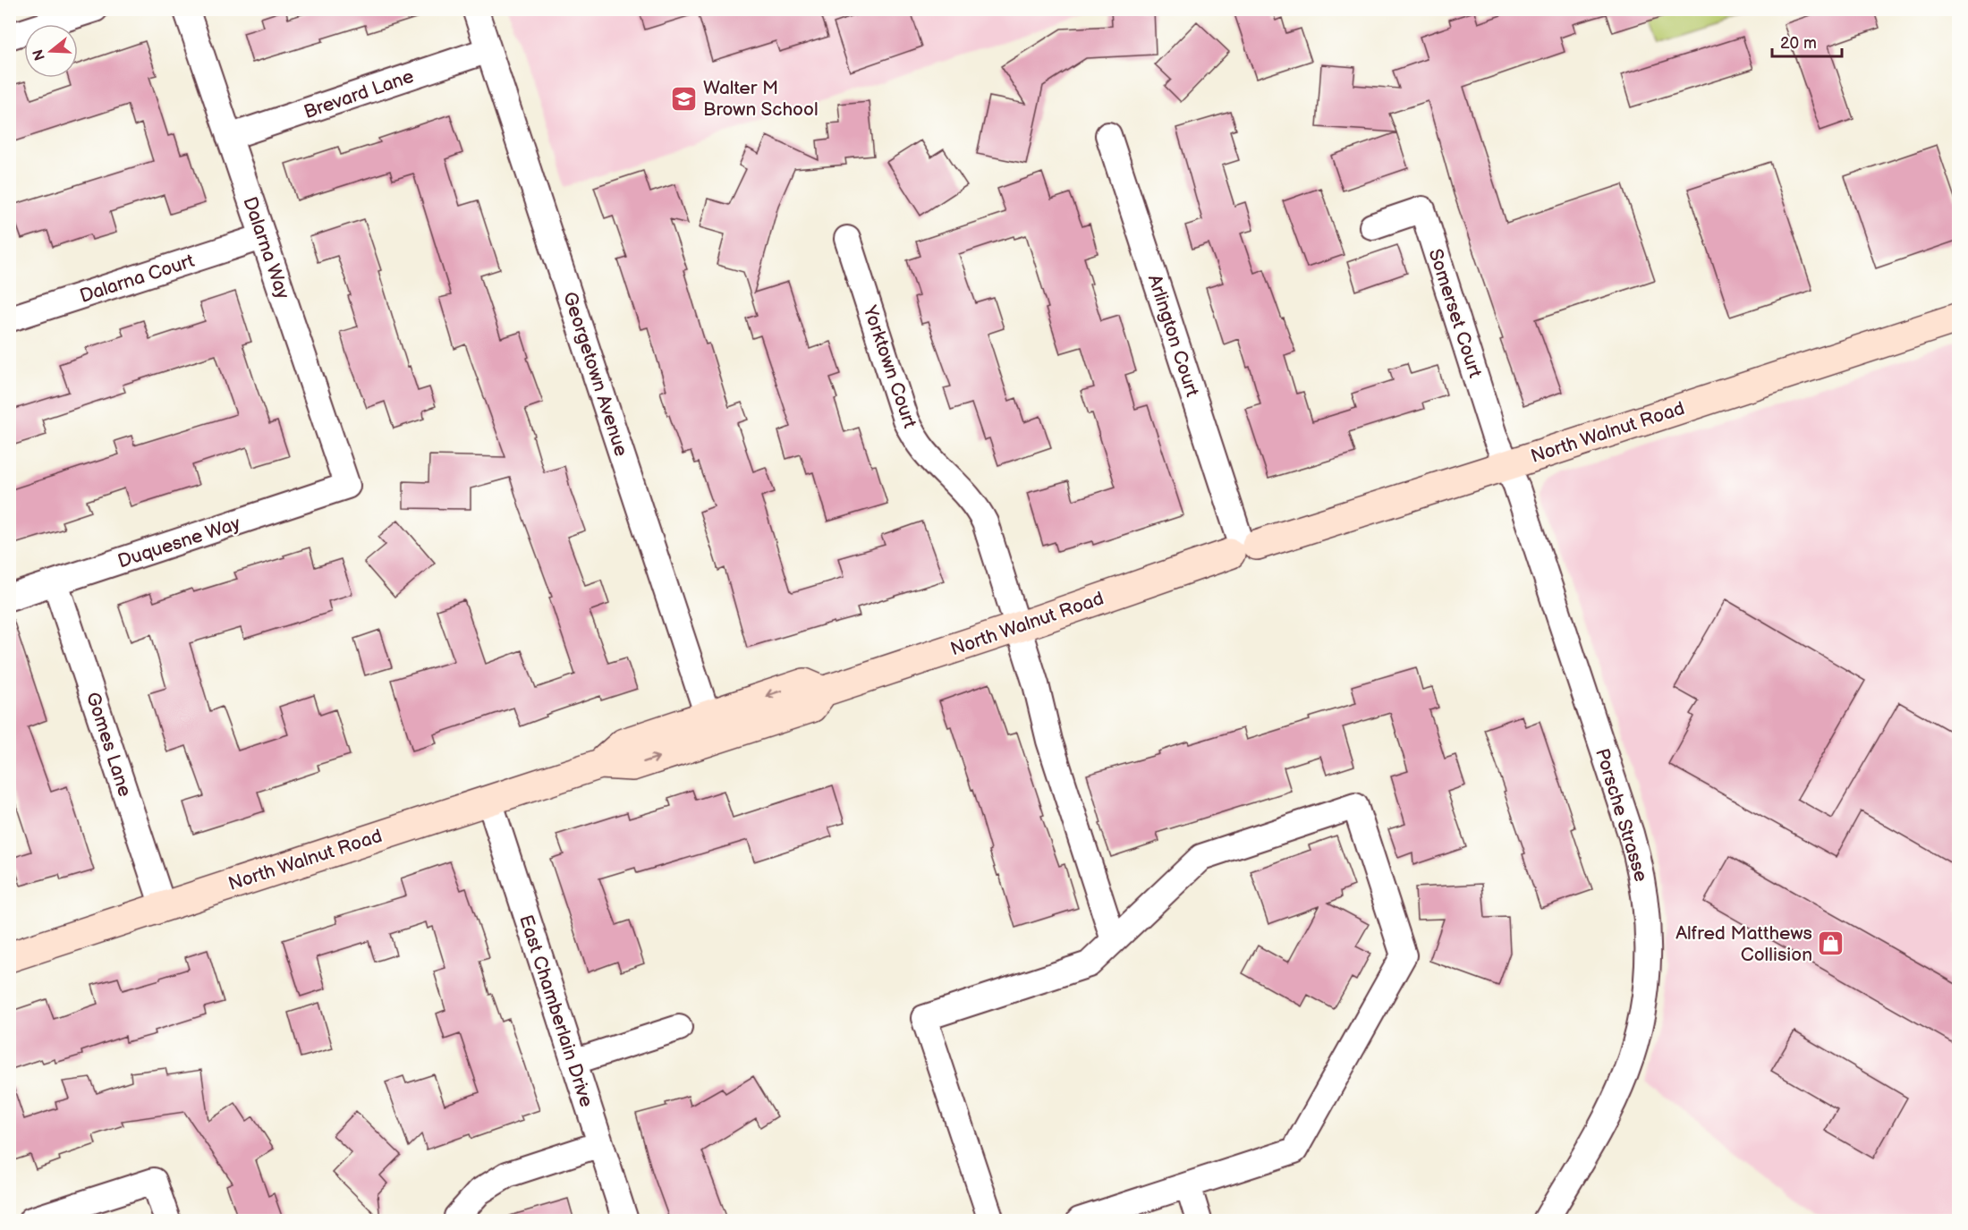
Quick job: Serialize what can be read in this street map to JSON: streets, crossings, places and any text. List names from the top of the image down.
{
  "streets": {
    "street": [
      "Brevard Lane",
      "Dalarna Way",
      "Dalarna Court",
      "Somerset Court",
      "Arlington Court",
      "Yorktown Court",
      "Georgetown Avenue",
      "North Walnut Road",
      "Duquesne Way",
      "Gomes Lane",
      "Porsche Strasse",
      "East Chamberlain Drive"
    ]
  },
  "crossings": [
    ["Brevard Lane", "Dalarna Way"],
    ["Brevard Lane", "Georgetown Avenue"],
    ["Dalarna Way", "Dalarna Court"],
    ["Dalarna Way", "Duquesne Way"],
    ["Somerset Court", "North Walnut Road"],
    ["Somerset Court", "Porsche Strasse"],
    ["Arlington Court", "North Walnut Road"],
    ["Yorktown Court", "North Walnut Road"],
    ["Georgetown Avenue", "North Walnut Road"],
    ["North Walnut Road", "Gomes Lane"],
    ["North Walnut Road", "Porsche Strasse"],
    ["North Walnut Road", "East Chamberlain Drive"],
    ["Duquesne Way", "Gomes Lane"]
  ],
  "places": {
    "school or university": ["Walter M Brown School"],
    "shop": ["Alfred Matthews Collision"]
  },
  "scale_bar": "20 m",
  "north": "left"
}
